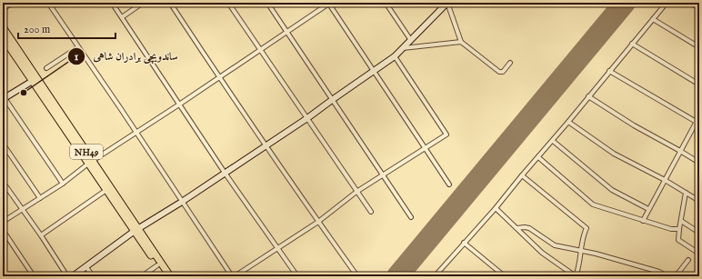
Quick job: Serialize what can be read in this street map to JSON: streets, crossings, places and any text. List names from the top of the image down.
{
  "streets": {
    "highway": ["NH49"]
  },
  "places": ["ساندویچی برادران شاهی"],
  "scale_bar": "200 m"
}
